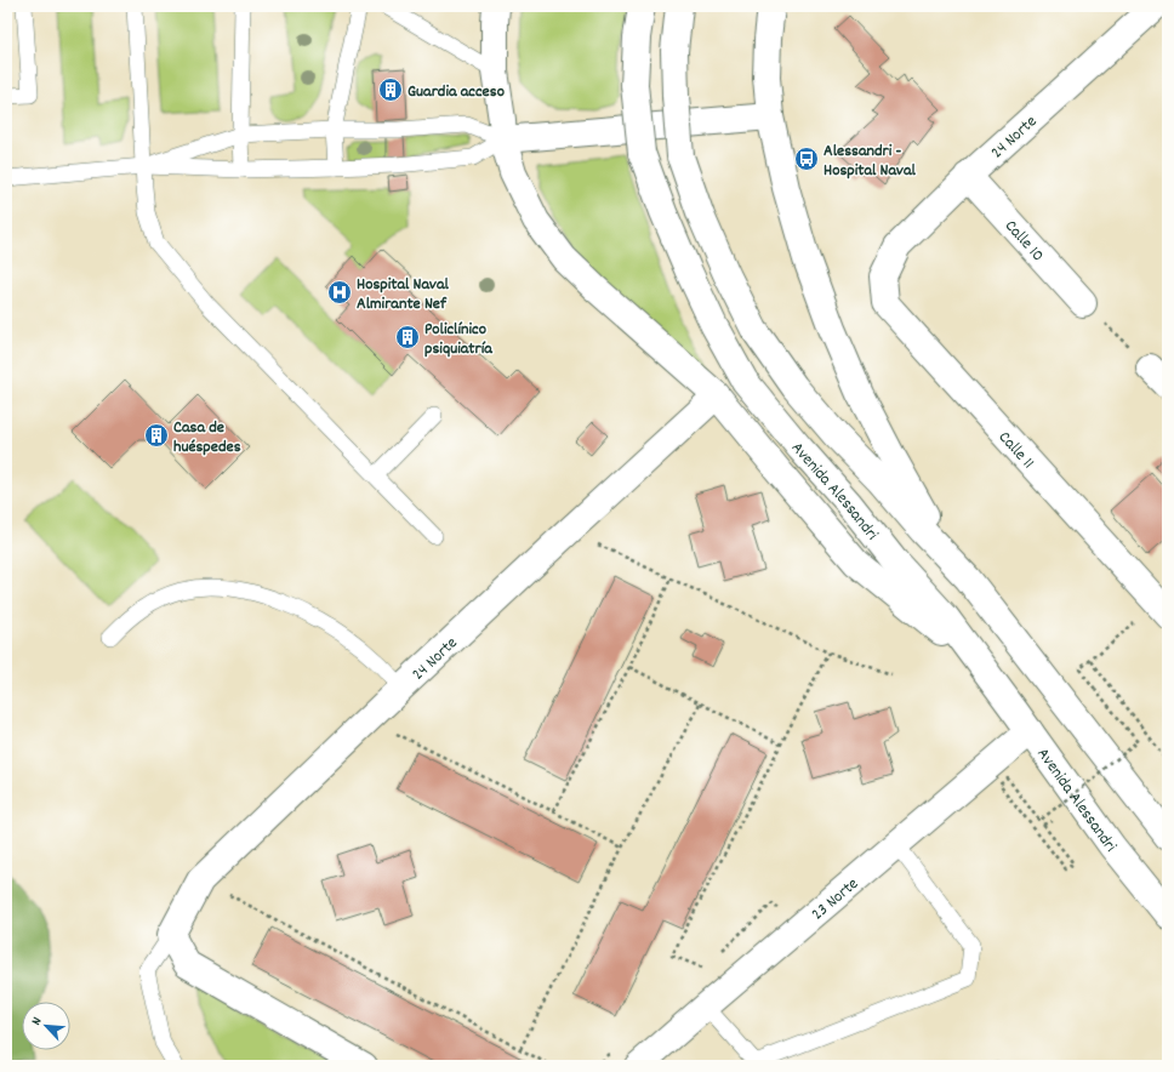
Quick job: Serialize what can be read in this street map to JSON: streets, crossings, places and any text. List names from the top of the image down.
{
  "streets": {
    "main road": [
      "24 Norte",
      "Calle 10",
      "Calle 11",
      "Avenida Alessandri",
      "23 Norte"
    ]
  },
  "crossings": [
    ["24 Norte", "Calle 10"],
    ["24 Norte", "Calle 11"],
    ["Avenida Alessandri", "23 Norte"]
  ],
  "places": {
    "building": ["Guardia acceso", "Policlínico psiquiatría", "Casa de huéspedes"],
    "bus stop": ["Alessandri - Hospital Naval"],
    "hospital": ["Hospital Naval Almirante Nef"]
  },
  "north": "top left"
}
